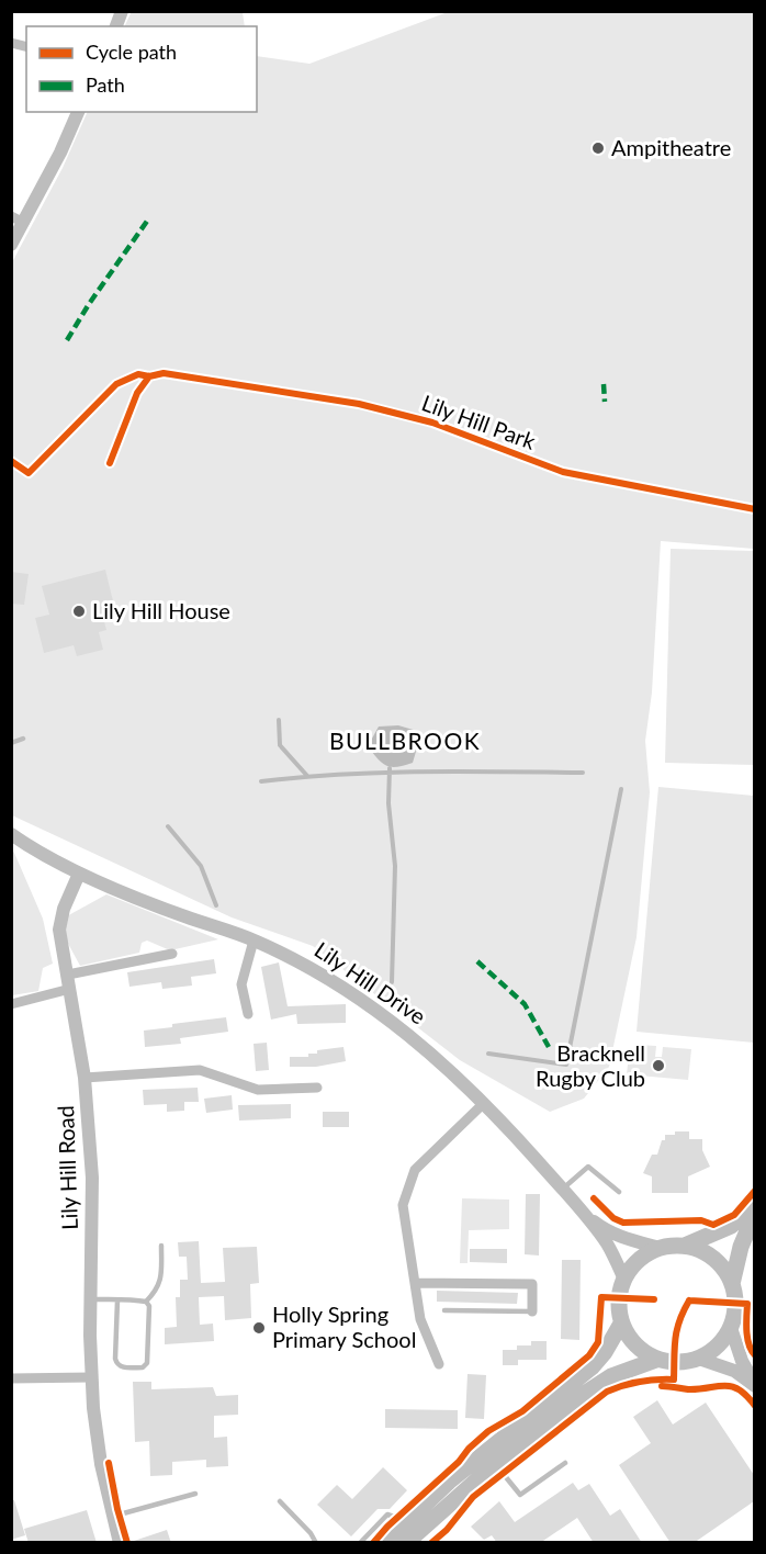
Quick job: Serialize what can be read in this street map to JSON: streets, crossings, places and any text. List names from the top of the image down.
{
  "streets": {
    "street": ["Lily Hill Drive", "Lily Hill Road"],
    "cycle path": ["Lily Hill Park"]
  },
  "crossings": [
    ["Lily Hill Drive", "Lily Hill Road"]
  ],
  "districts": ["BULLBROOK"],
  "places": [
    "Ampitheatre",
    "Lily Hill House",
    "Bracknell Rugby Club",
    "Holly Spring Primary School"
  ],
  "legend": ["Cycle path", "Path"]
}
